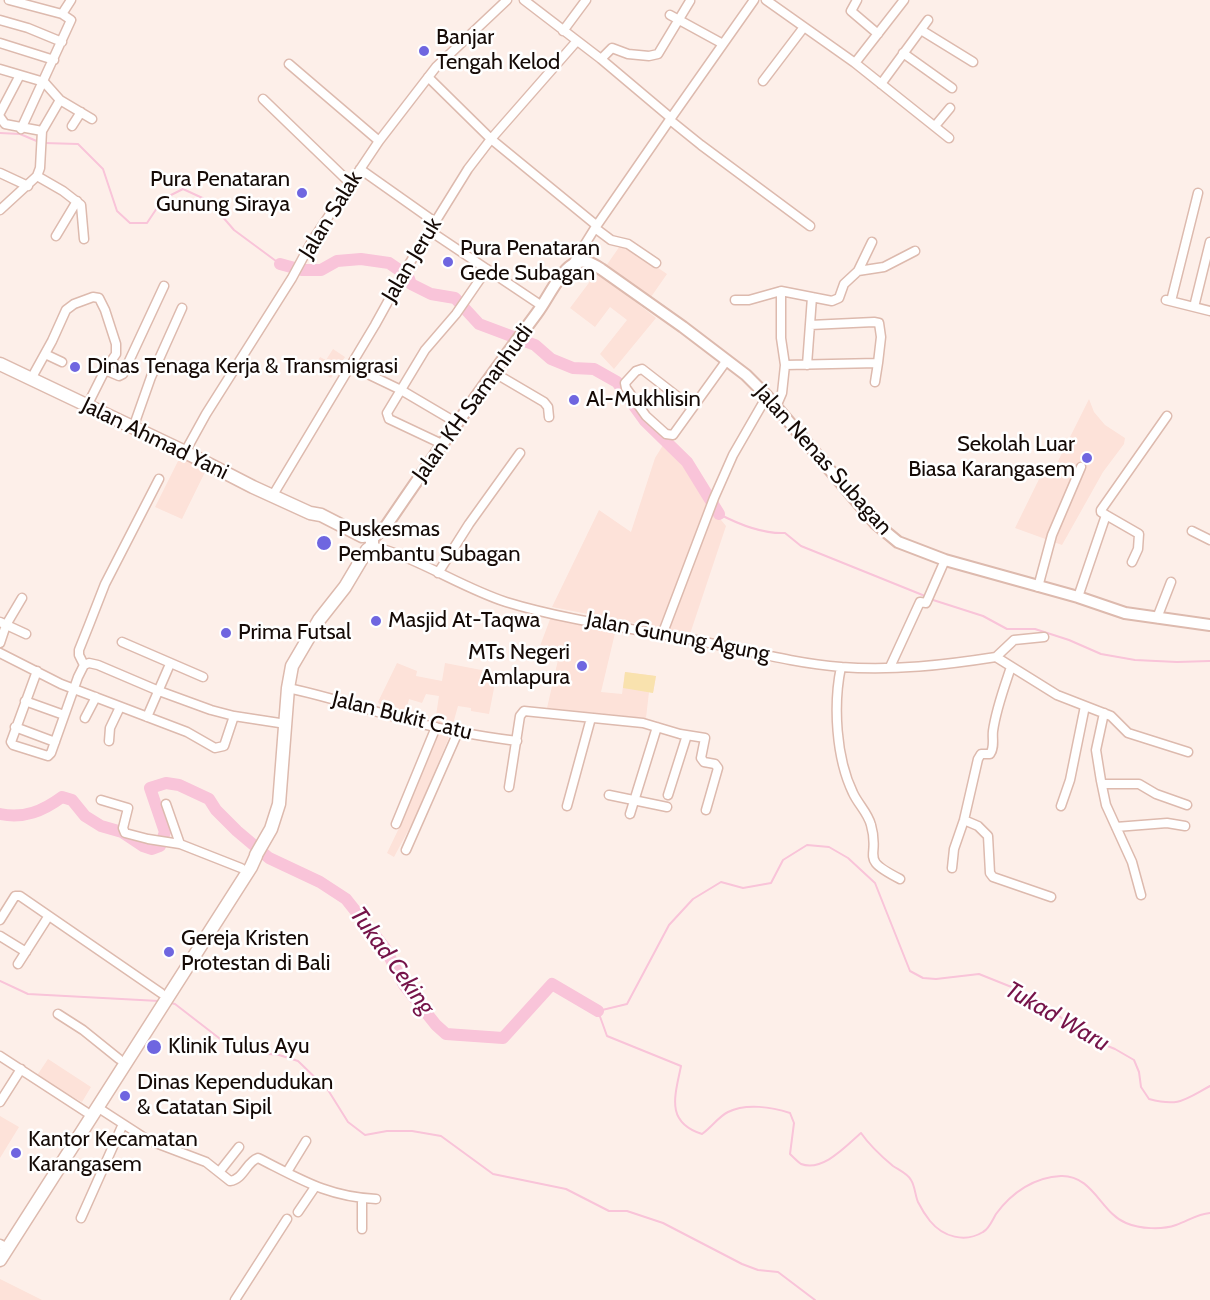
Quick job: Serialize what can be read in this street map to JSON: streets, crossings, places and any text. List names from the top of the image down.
{
  "streets": {
    "highway": ["Jalan Ahmad Yani"],
    "main road": ["Jalan KH Samanhudi", "Jalan Nenas Subagan"],
    "street": [
      "Jalan Salak",
      "Jalan Jeruk",
      "Jalan Gunung Agung",
      "Jalan Bukit Catu"
    ]
  },
  "crossings": [
    ["Jalan Salak", "Jalan Ahmad Yani"],
    ["Jalan Jeruk", "Jalan Ahmad Yani"],
    ["Jalan KH Samanhudi", "Jalan Ahmad Yani"],
    ["Jalan KH Samanhudi", "Jalan Nenas Subagan"],
    ["Jalan KH Samanhudi", "Jalan Gunung Agung"],
    ["Jalan Ahmad Yani", "Jalan Gunung Agung"]
  ],
  "water": ["Tukad Ceking", "Tukad Waru"],
  "places": [
    "Banjar Tengah Kelod",
    "Pura Penataran Gunung Siraya",
    "Pura Penataran Gede Subagan",
    "Dinas Tenaga Kerja & Transmigrasi",
    "Al-Mukhlisin",
    "Sekolah Luar Biasa Karangasem",
    "Puskesmas Pembantu Subagan",
    "Masjid At-Taqwa",
    "Prima Futsal",
    "MTs Negeri Amlapura",
    "Gereja Kristen Protestan di Bali",
    "Klinik Tulus Ayu",
    "Dinas Kependudukan & Catatan Sipil",
    "Kantor Kecamatan Karangasem"
  ]
}
